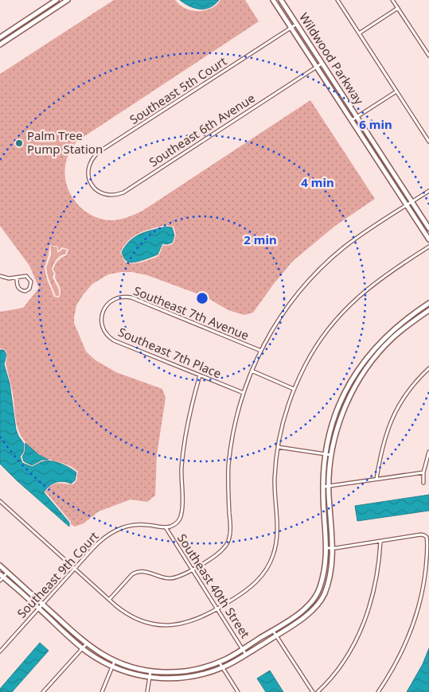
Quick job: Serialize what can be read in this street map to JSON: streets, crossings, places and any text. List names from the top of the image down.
{
  "streets": {
    "main road": ["Wildwood Parkway"],
    "street": [
      "Southeast 5th Court",
      "Southeast 6th Avenue",
      "Southeast 7th Avenue",
      "Southeast 7th Place",
      "Southeast 9th Court",
      "Southeast 40th Street"
    ]
  },
  "crossings": [
    ["Wildwood Parkway", "Southeast 5th Court"],
    ["Wildwood Parkway", "Southeast 6th Avenue"],
    ["Southeast 5th Court", "Southeast 6th Avenue"],
    ["Southeast 7th Avenue", "Southeast 7th Place"],
    ["Southeast 9th Court", "Southeast 40th Street"]
  ],
  "places": ["Palm Tree Pump Station"],
  "rings": ["6 min", "4 min", "2 min"]
}
